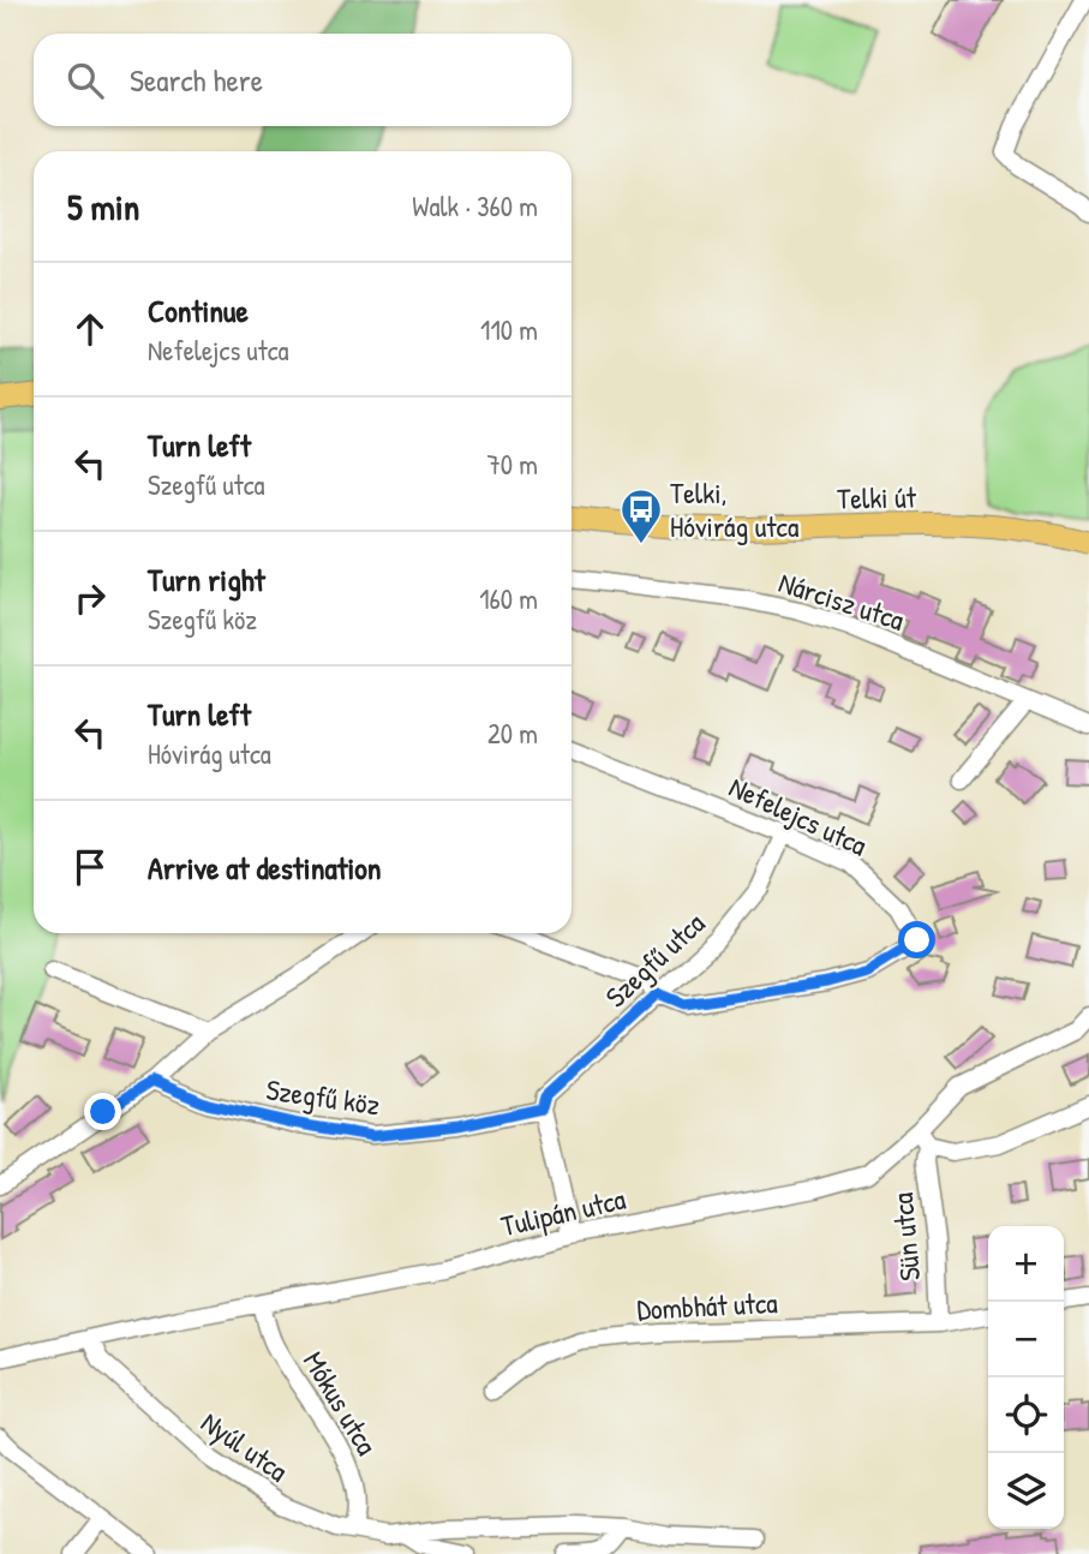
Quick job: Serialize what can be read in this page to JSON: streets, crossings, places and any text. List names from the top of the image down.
{
  "streets": {
    "main road": ["Telki út"],
    "street": [
      "Nárcisz utca",
      "Nefelejcs utca",
      "Szegfű utca",
      "Szegfű köz",
      "Tulipán utca",
      "Sün utca",
      "Dombhát utca",
      "Mókus utca",
      "Nyúl utca"
    ]
  },
  "crossings": [
    ["Nefelejcs utca", "Szegfű utca"],
    ["Szegfű utca", "Szegfű köz"],
    ["Tulipán utca", "Sün utca"],
    ["Tulipán utca", "Mókus utca"],
    ["Tulipán utca", "Nyúl utca"],
    ["Sün utca", "Dombhát utca"],
    ["Mókus utca", "Nyúl utca"]
  ],
  "places": {
    "bus stop": ["Telki, Hóvirág utca"]
  },
  "page": {
    "search": "Search here",
    "heading": ["5 min", "Walk · 360 m"],
    "list": [
      ["Continue", "Nefelejcs utca", "110 m"],
      ["Turn left", "Szegfű utca", "70 m"],
      ["Turn right", "Szegfű köz", "160 m"],
      ["Turn left", "Hóvirág utca", "20 m"],
      "Arrive at destination"
    ],
    "map_buttons": ["+", "−"]
  }
}
